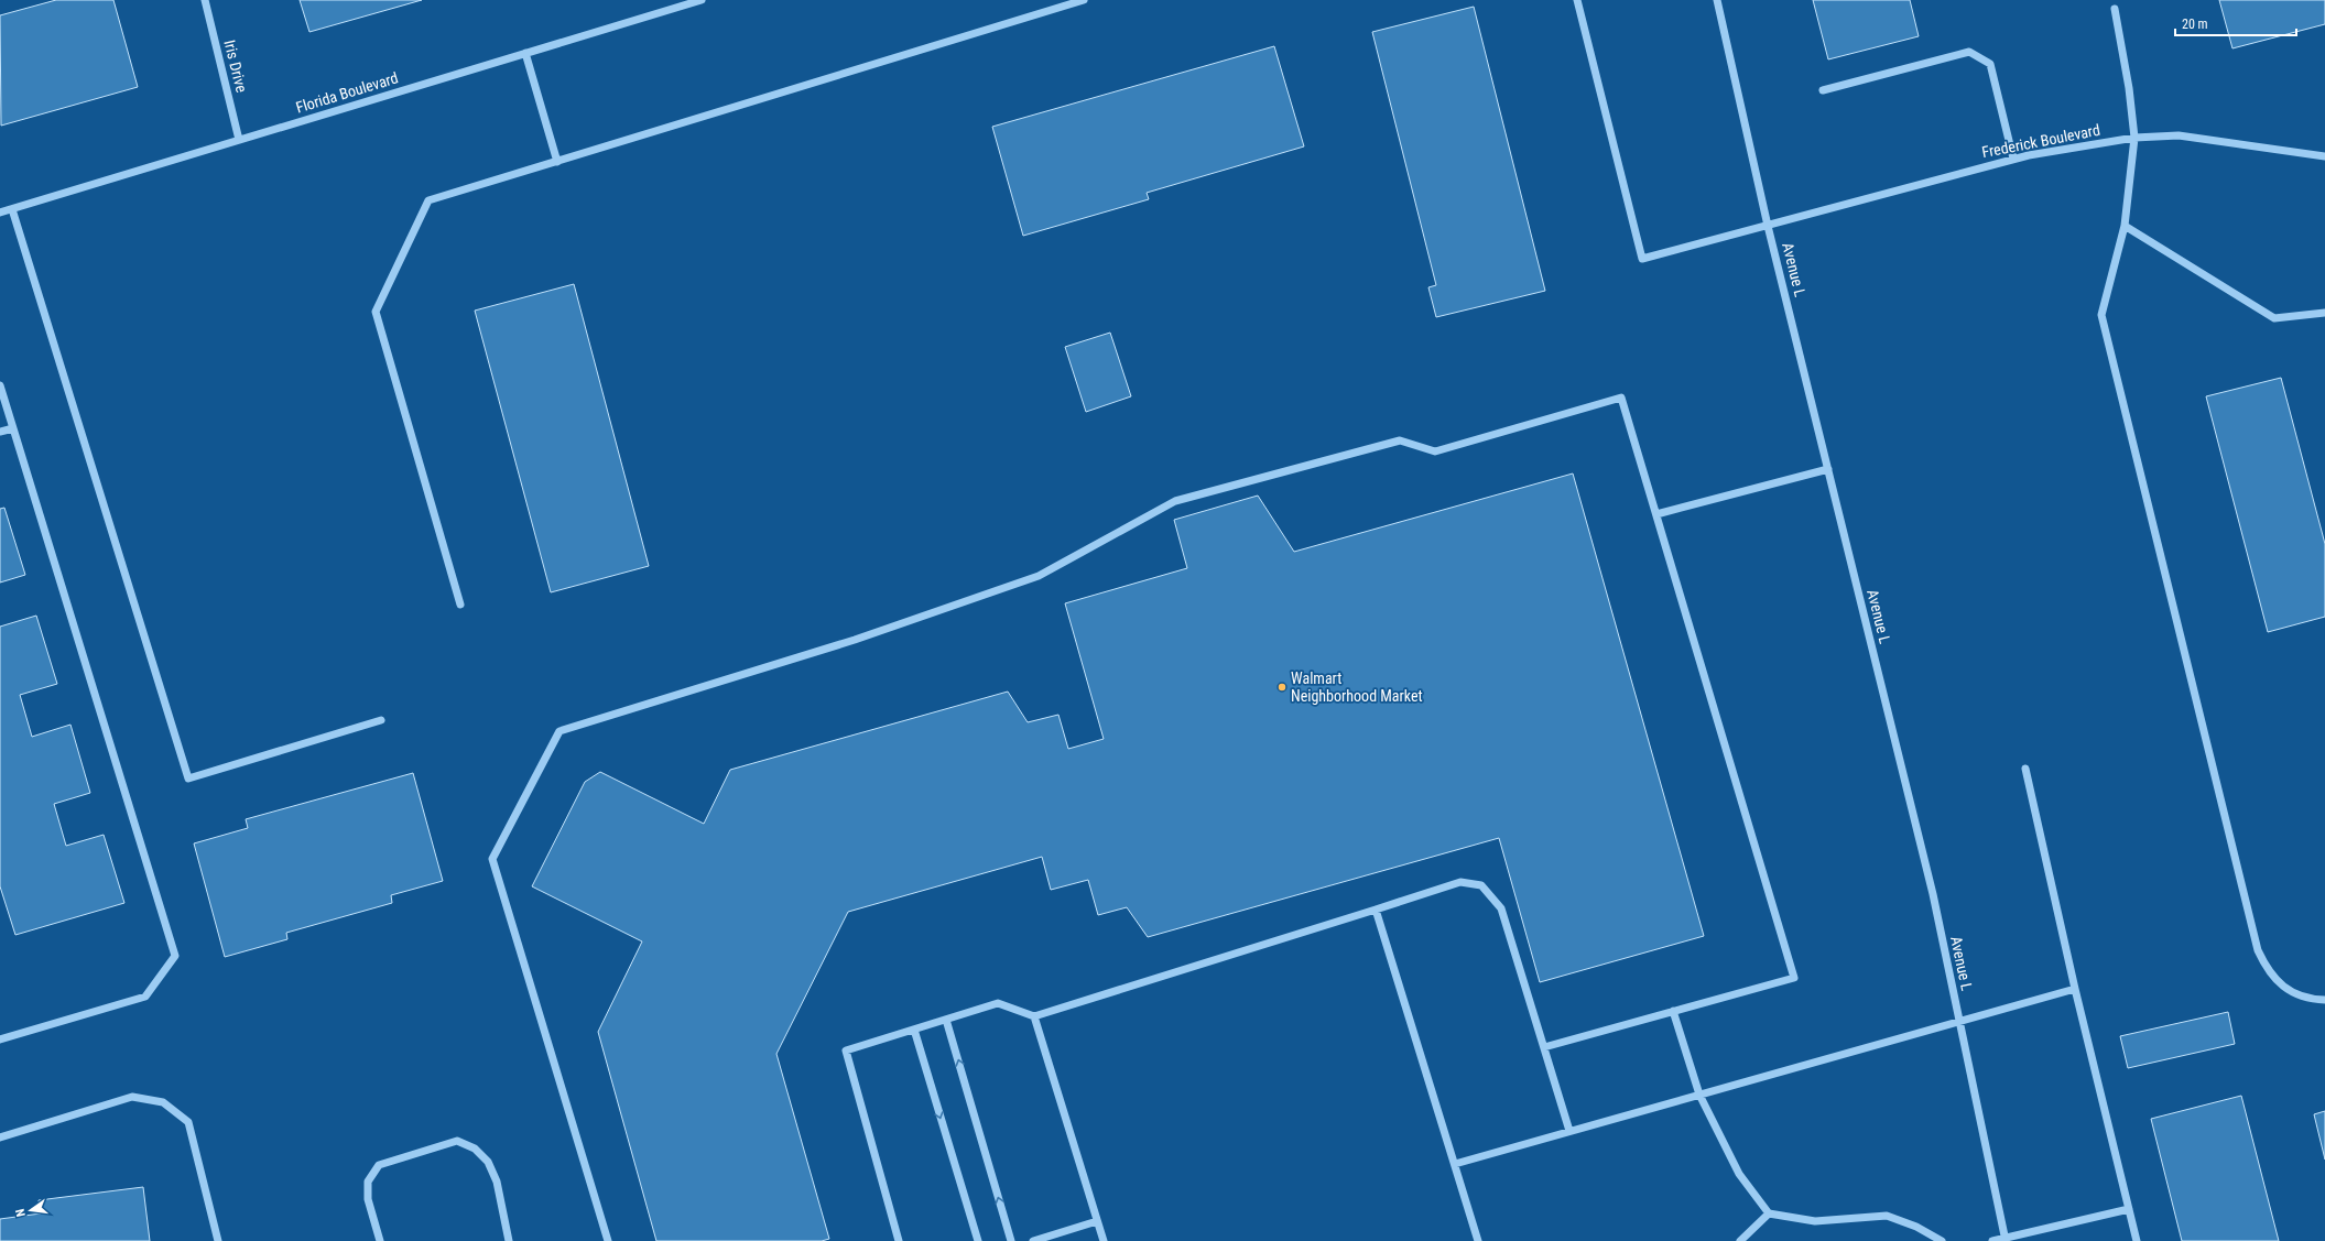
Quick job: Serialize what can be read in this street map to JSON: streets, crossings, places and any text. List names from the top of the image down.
{
  "streets": {
    "street": [
      "Iris Drive",
      "Florida Boulevard",
      "Frederick Boulevard",
      "Avenue L"
    ]
  },
  "crossings": [
    ["Iris Drive", "Florida Boulevard"],
    ["Frederick Boulevard", "Avenue L"]
  ],
  "places": ["Walmart Neighborhood Market"],
  "scale_bar": "20 m",
  "north": "left"
}
